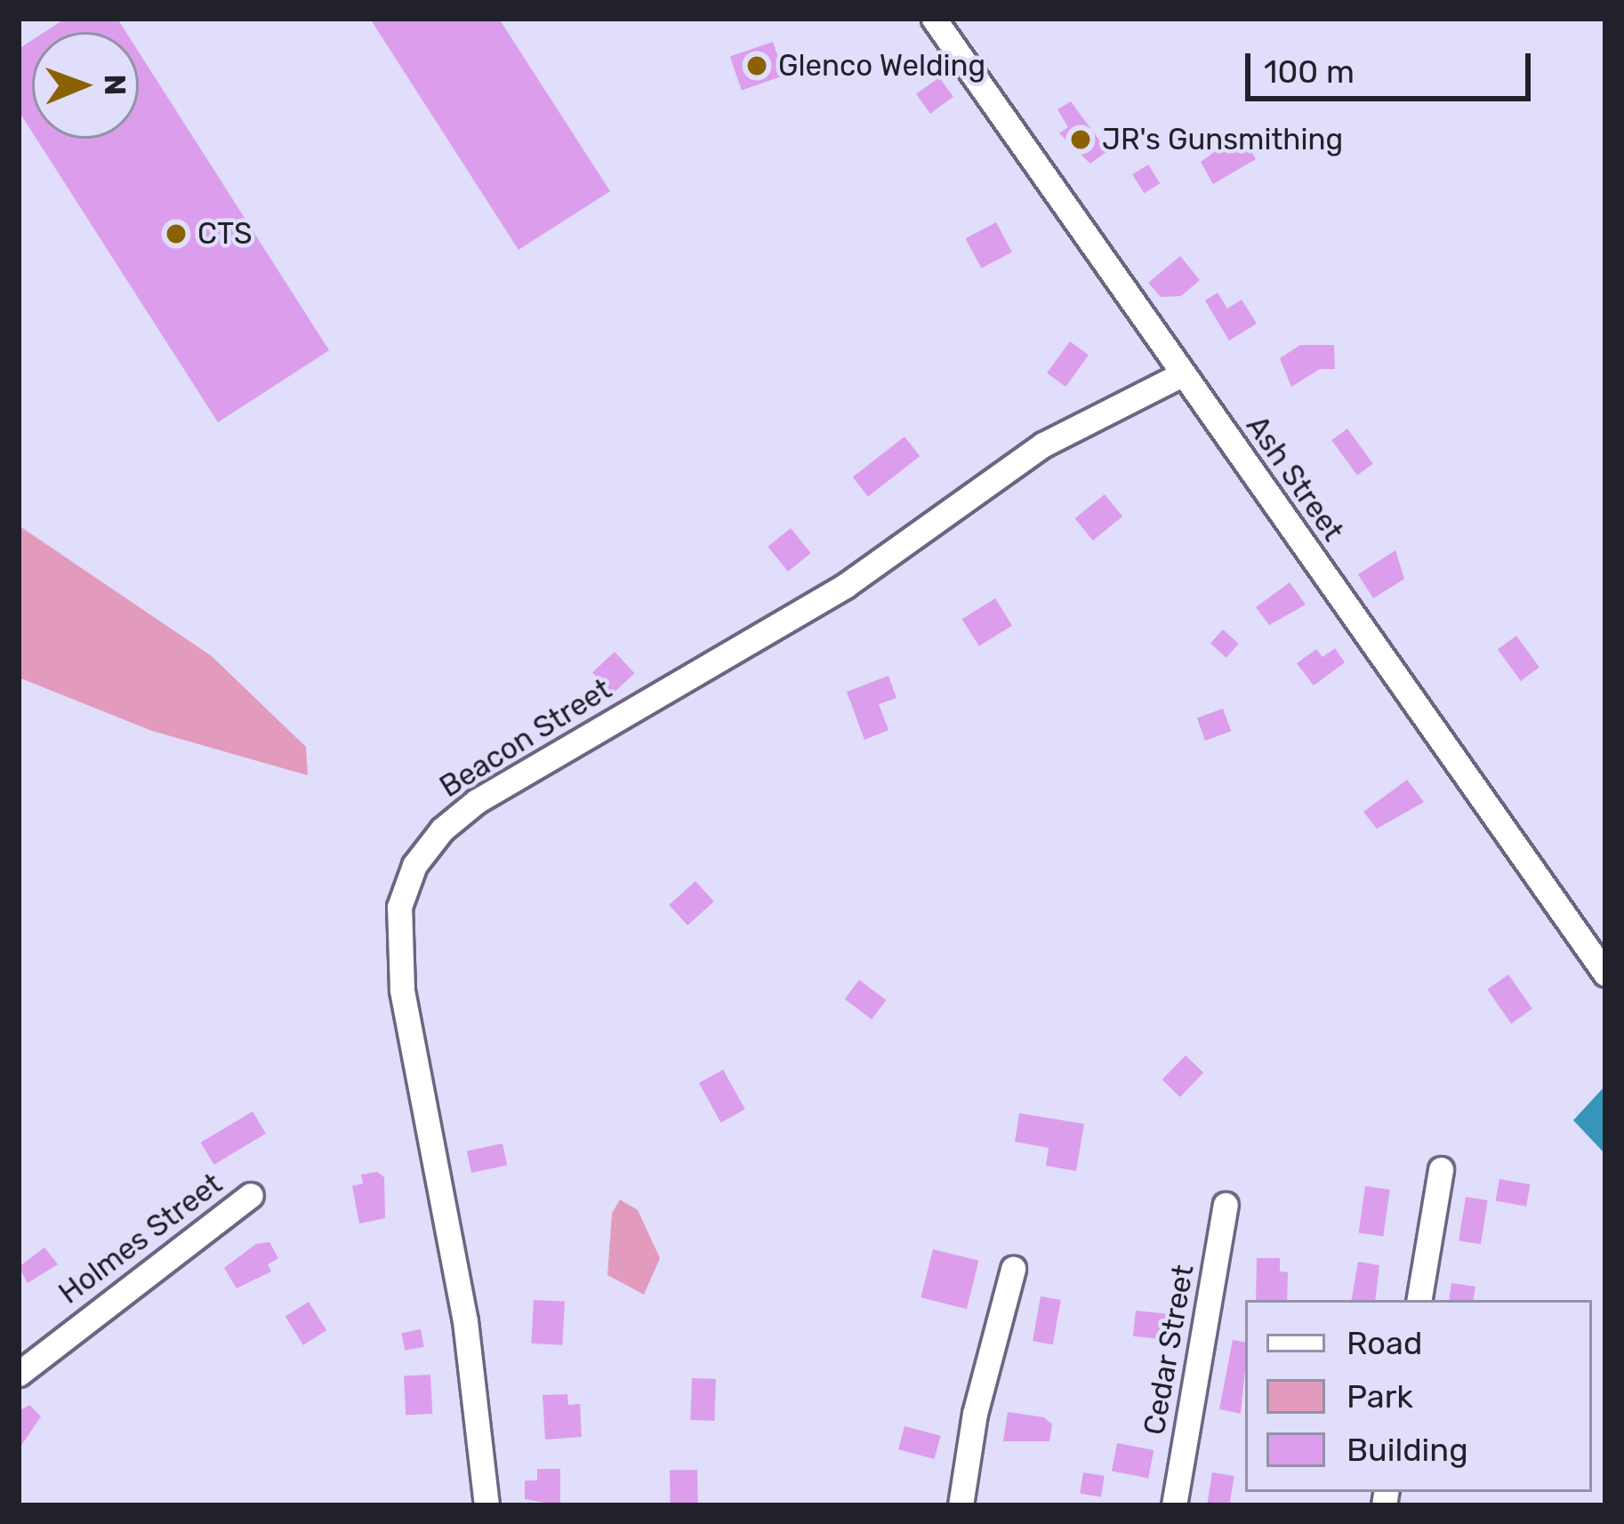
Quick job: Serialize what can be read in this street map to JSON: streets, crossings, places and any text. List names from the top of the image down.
{
  "streets": {
    "street": [
      "Ash Street",
      "Beacon Street",
      "Holmes Street",
      "Cedar Street"
    ]
  },
  "crossings": [
    ["Ash Street", "Beacon Street"]
  ],
  "places": ["Glenco Welding", "JR's Gunsmithing", "CTS"],
  "legend": ["Road", "Park", "Building"],
  "scale_bar": "100 m",
  "north": "right"
}
